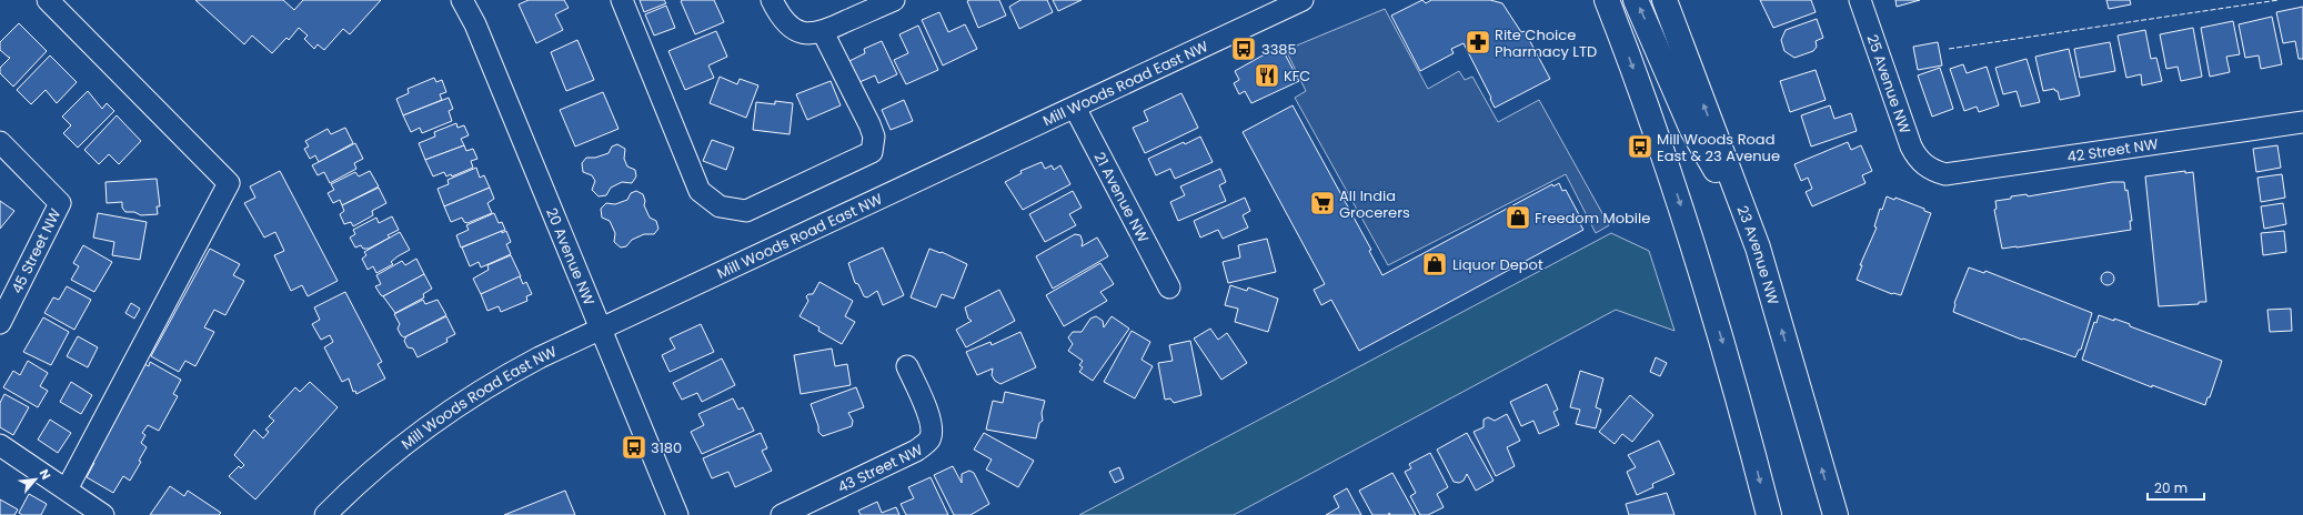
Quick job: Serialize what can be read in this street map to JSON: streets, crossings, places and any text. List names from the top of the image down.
{
  "streets": {
    "main road": ["23 Avenue NW"],
    "street": [
      "Mill Woods Road East NW",
      "25 Avenue NW",
      "42 Street NW",
      "21 Avenue NW",
      "45 Street NW",
      "20 Avenue NW",
      "43 Street NW"
    ]
  },
  "crossings": [
    ["Mill Woods Road East NW", "21 Avenue NW"],
    ["Mill Woods Road East NW", "20 Avenue NW"],
    ["25 Avenue NW", "42 Street NW"]
  ],
  "places": {
    "pharmacy": ["Rite Choice Pharmacy LTD"],
    "bus stop": ["3385", "Mill Woods Road East & 23 Avenue", "3180"],
    "restaurant": ["KFC"],
    "supermarket": ["All India Grocerers"],
    "shop": ["Freedom Mobile", "Liquor Depot"]
  },
  "scale_bar": "20 m",
  "north": "top right"
}
